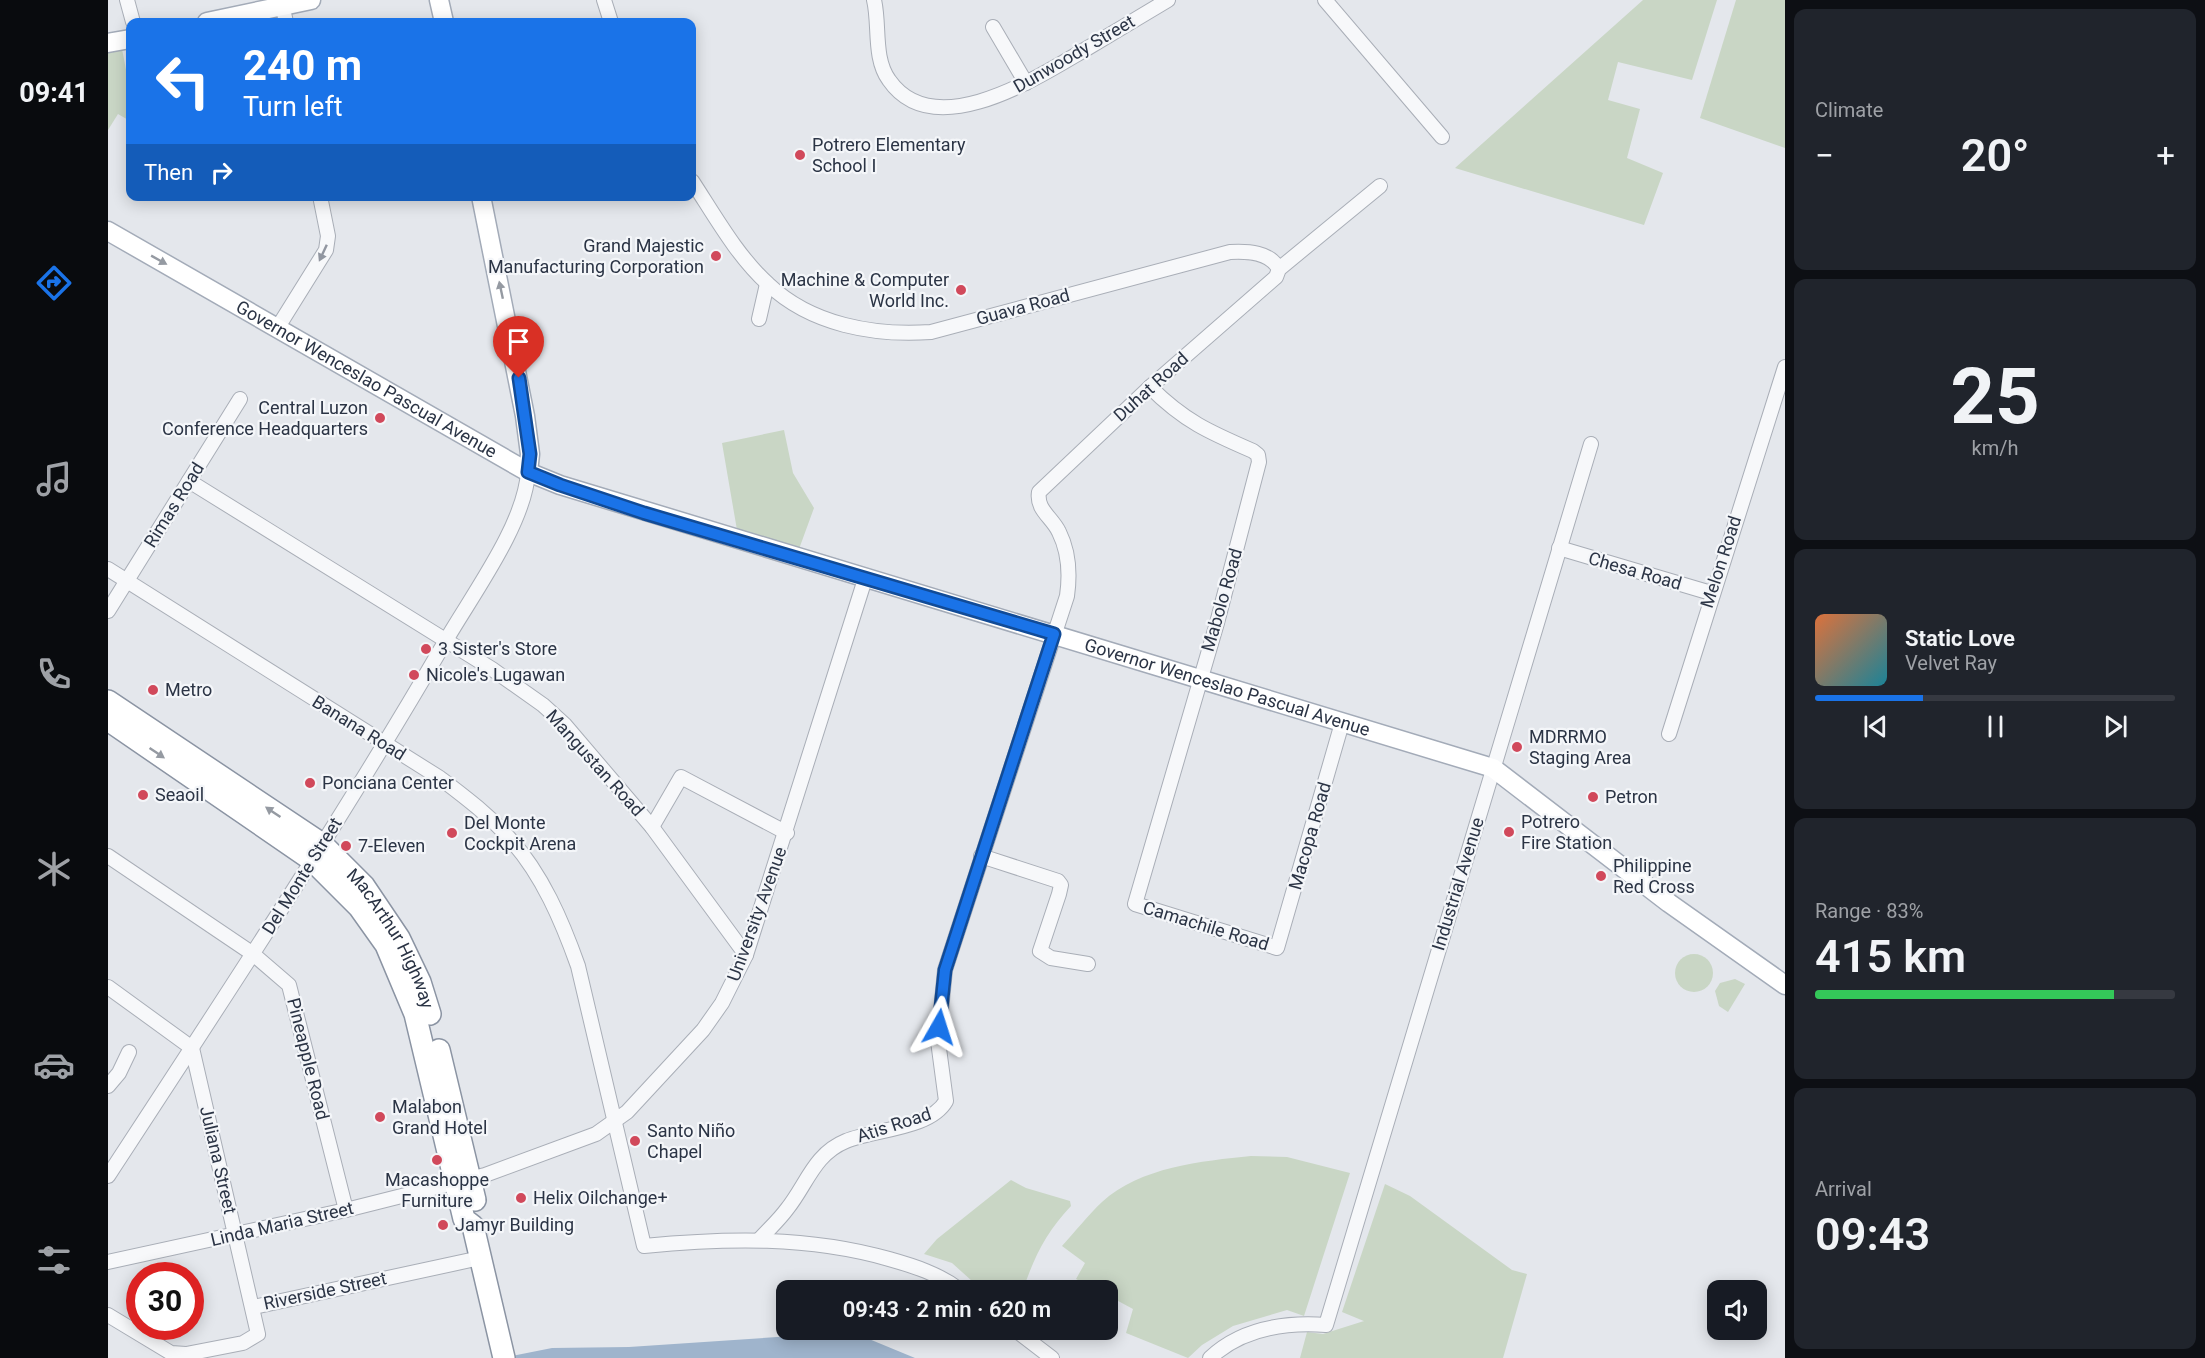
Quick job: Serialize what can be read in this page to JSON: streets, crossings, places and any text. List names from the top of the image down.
{
  "streets": {
    "highway": ["MacArthur Highway"],
    "main road": ["Governor Wenceslao Pascual Avenue"],
    "street": [
      "Dunwoody Street",
      "Guava Road",
      "Duhat Road",
      "Rimas Road",
      "Melon Road",
      "Chesa Road",
      "Mabolo Road",
      "Banana Road",
      "Mangustan Road",
      "Macopa Road",
      "Del Monte Street",
      "Industrial Avenue",
      "University Avenue",
      "Camachile Road",
      "Pineapple Road",
      "Atis Road",
      "Juliana Street",
      "Linda Maria Street",
      "Riverside Street"
    ]
  },
  "crossings": [
    ["Guava Road", "Duhat Road"],
    ["Governor Wenceslao Pascual Avenue", "Duhat Road"],
    ["Governor Wenceslao Pascual Avenue", "Mabolo Road"],
    ["Governor Wenceslao Pascual Avenue", "Macopa Road"],
    ["Governor Wenceslao Pascual Avenue", "Del Monte Street"],
    ["Governor Wenceslao Pascual Avenue", "Industrial Avenue"],
    ["Governor Wenceslao Pascual Avenue", "University Avenue"],
    ["Governor Wenceslao Pascual Avenue", "Atis Road"],
    ["Duhat Road", "Mabolo Road"],
    ["Duhat Road", "Atis Road"],
    ["Rimas Road", "Banana Road"],
    ["Rimas Road", "Mangustan Road"],
    ["Melon Road", "Chesa Road"],
    ["Chesa Road", "Industrial Avenue"],
    ["Mabolo Road", "Camachile Road"],
    ["Banana Road", "Del Monte Street"],
    ["Banana Road", "University Avenue"],
    ["Banana Road", "Atis Road"],
    ["Mangustan Road", "Del Monte Street"],
    ["Mangustan Road", "University Avenue"],
    ["Macopa Road", "Camachile Road"],
    ["Del Monte Street", "MacArthur Highway"],
    ["Del Monte Street", "Pineapple Road"],
    ["Del Monte Street", "Juliana Street"],
    ["University Avenue", "MacArthur Highway"],
    ["University Avenue", "Linda Maria Street"],
    ["MacArthur Highway", "Linda Maria Street"],
    ["MacArthur Highway", "Riverside Street"],
    ["Pineapple Road", "Linda Maria Street"],
    ["Juliana Street", "Linda Maria Street"],
    ["Juliana Street", "Riverside Street"]
  ],
  "places": [
    "Potrero Elementary School I",
    "Grand Majestic Manufacturing Corporation",
    "Machine & Computer World Inc.",
    "Central Luzon Conference Headquarters",
    "3 Sister's Store",
    "Nicole's Lugawan",
    "Metro",
    "MDRRMO Staging Area",
    "Ponciana Center",
    "Seaoil",
    "Petron",
    "Potrero Fire Station",
    "Del Monte Cockpit Arena",
    "7-Eleven",
    "Philippine Red Cross",
    "Malabon Grand Hotel",
    "Santo Niño Chapel",
    "Macashoppe Furniture",
    "Helix Oilchange+",
    "Jamyr Building"
  ],
  "page": {
    "tabs": "09:41",
    "tile": [
      "Climate",
      ["25", "km/h"],
      ["Range · 83%", "415 km"],
      ["Arrival", "09:43"]
    ],
    "turn": ["240 m", "Turn left"],
    "heat": ["−", "20°", "+"],
    "then": "Then",
    "song": ["Static Love", "Velvet Ray"],
    "limit": "30",
    "trip": "09:43 · 2 min · 620 m"
  }
}
